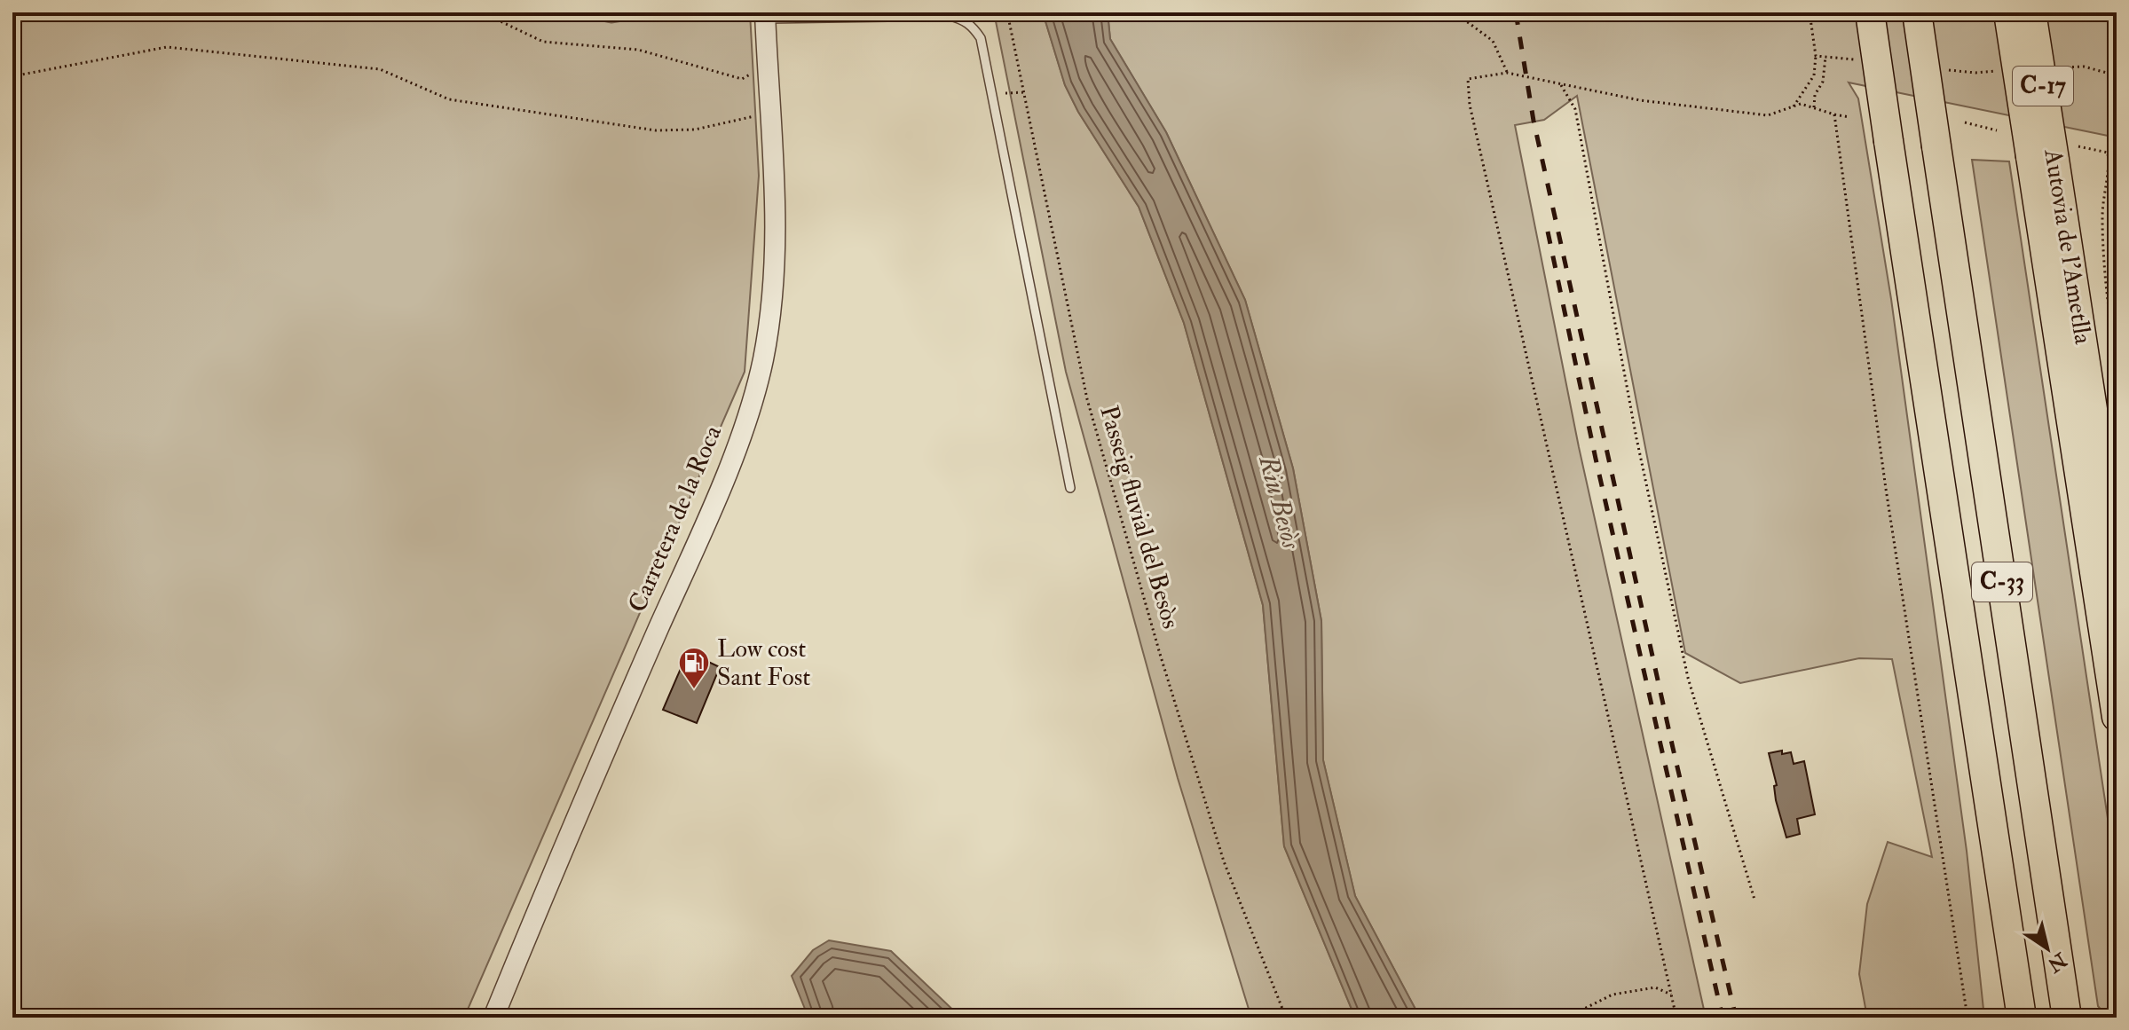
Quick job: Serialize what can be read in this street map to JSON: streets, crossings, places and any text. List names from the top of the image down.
{
  "streets": {
    "highway": ["C-17", "Autovia de l'Ametlla", "C-33"],
    "street": ["Carretera de la Roca"],
    "path": ["Passeig fluvial del Besòs"]
  },
  "crossings": [
    ["C-17", "Autovia de l'Ametlla"]
  ],
  "water": ["Riu Besòs"],
  "places": {
    "fuel station": ["Low cost Sant Fost"]
  },
  "north": "bottom right"
}
